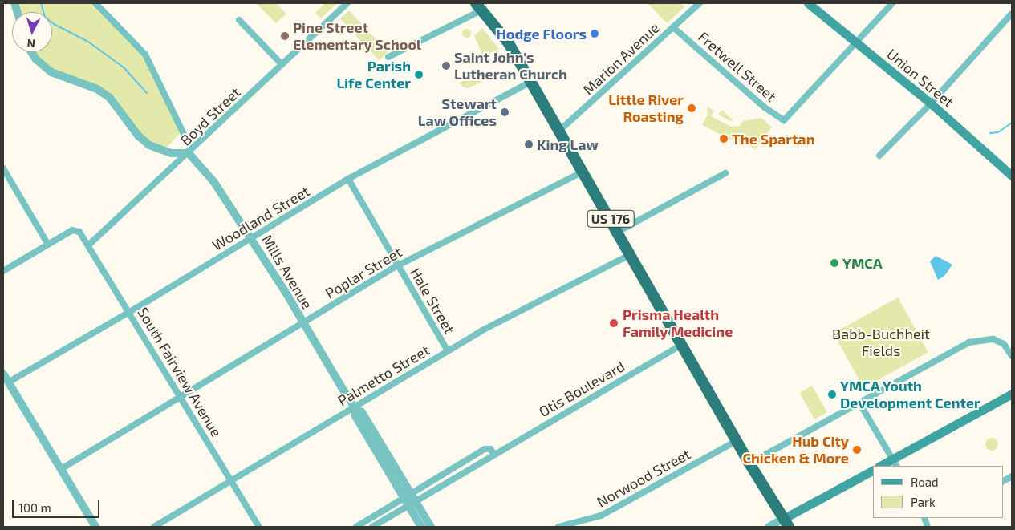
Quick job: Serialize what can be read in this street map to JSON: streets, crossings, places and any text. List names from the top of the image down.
{
  "streets": {
    "highway": ["US 176"],
    "main road": ["Union Street"],
    "street": [
      "Marion Avenue",
      "Fretwell Street",
      "Boyd Street",
      "Woodland Street",
      "Mills Avenue",
      "Poplar Street",
      "Hale Street",
      "South Fairview Avenue",
      "Palmetto Street",
      "Otis Boulevard",
      "Norwood Street"
    ]
  },
  "crossings": [
    ["Marion Avenue", "Fretwell Street"],
    ["Marion Avenue", "US 176"],
    ["Fretwell Street", "Union Street"],
    ["Boyd Street", "Mills Avenue"],
    ["Boyd Street", "South Fairview Avenue"],
    ["Woodland Street", "US 176"],
    ["Woodland Street", "Mills Avenue"],
    ["Woodland Street", "Hale Street"],
    ["Woodland Street", "South Fairview Avenue"],
    ["US 176", "Poplar Street"],
    ["US 176", "Palmetto Street"],
    ["US 176", "Otis Boulevard"],
    ["US 176", "Norwood Street"],
    ["Mills Avenue", "Poplar Street"],
    ["Mills Avenue", "Palmetto Street"],
    ["Mills Avenue", "Otis Boulevard"],
    ["Poplar Street", "Hale Street"],
    ["Poplar Street", "South Fairview Avenue"],
    ["Hale Street", "Palmetto Street"],
    ["South Fairview Avenue", "Palmetto Street"]
  ],
  "parks": ["Babb-Buchheit Fields"],
  "places": [
    "Hodge Floors",
    "Pine Street Elementary School",
    "Saint John's Lutheran Church",
    "Parish Life Center",
    "Little River Roasting",
    "Stewart Law Offices",
    "The Spartan",
    "King Law",
    "YMCA",
    "Prisma Health Family Medicine",
    "YMCA Youth Development Center",
    "Hub City Chicken & More"
  ],
  "legend": ["Road", "Park"],
  "scale_bar": "100 m",
  "north": "bottom"
}
